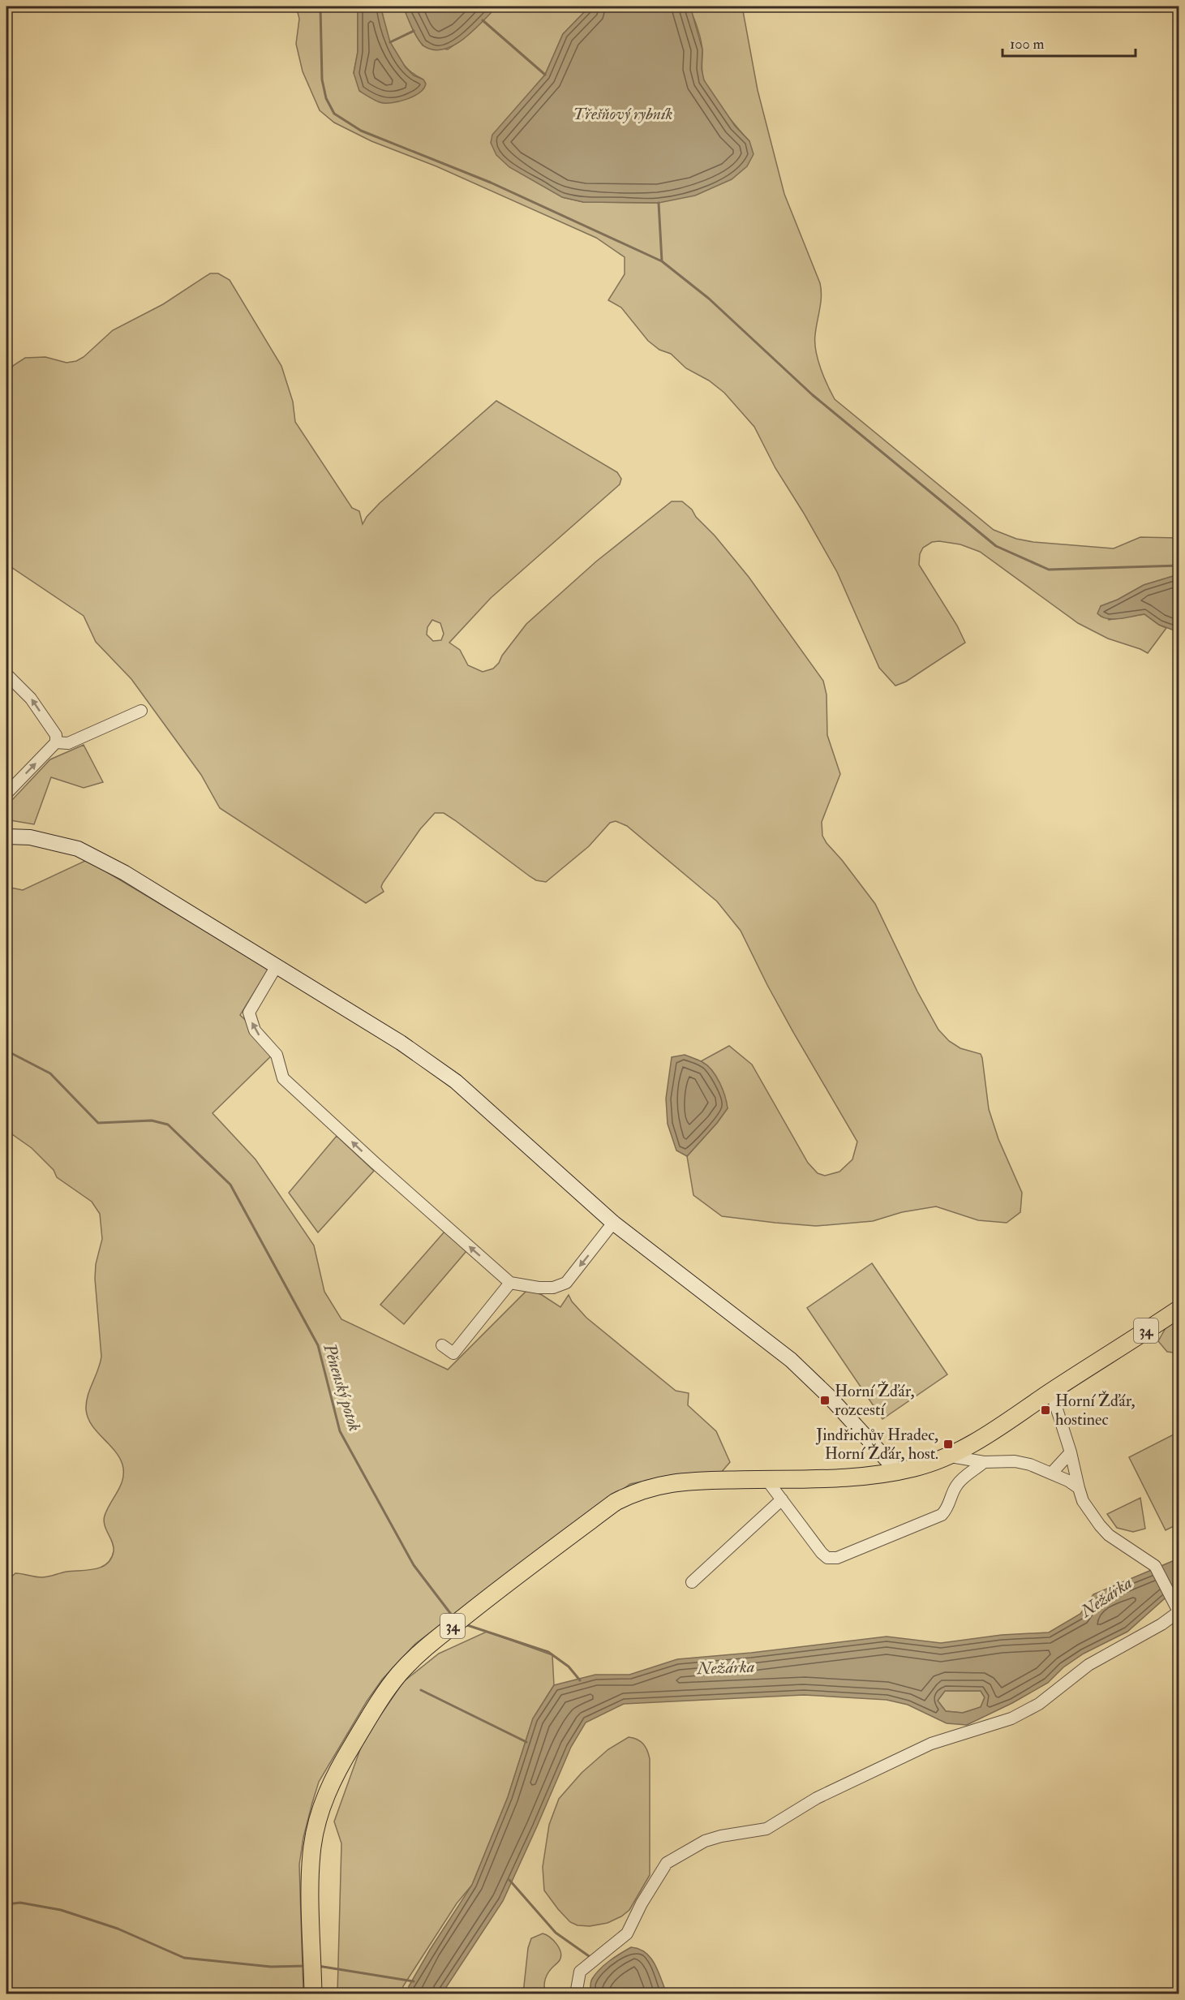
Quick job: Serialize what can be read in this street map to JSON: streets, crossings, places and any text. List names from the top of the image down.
{
  "streets": {
    "main road": ["34"]
  },
  "water": ["Třešňový rybník", "Pěnenský potok", "Nežárka"],
  "places": {
    "transit": ["Horní Žďár, rozcestí", "Horní Žďár, hostinec", "Jindřichův Hradec, Horní Žďár, host."]
  },
  "scale_bar": "100 m"
}
